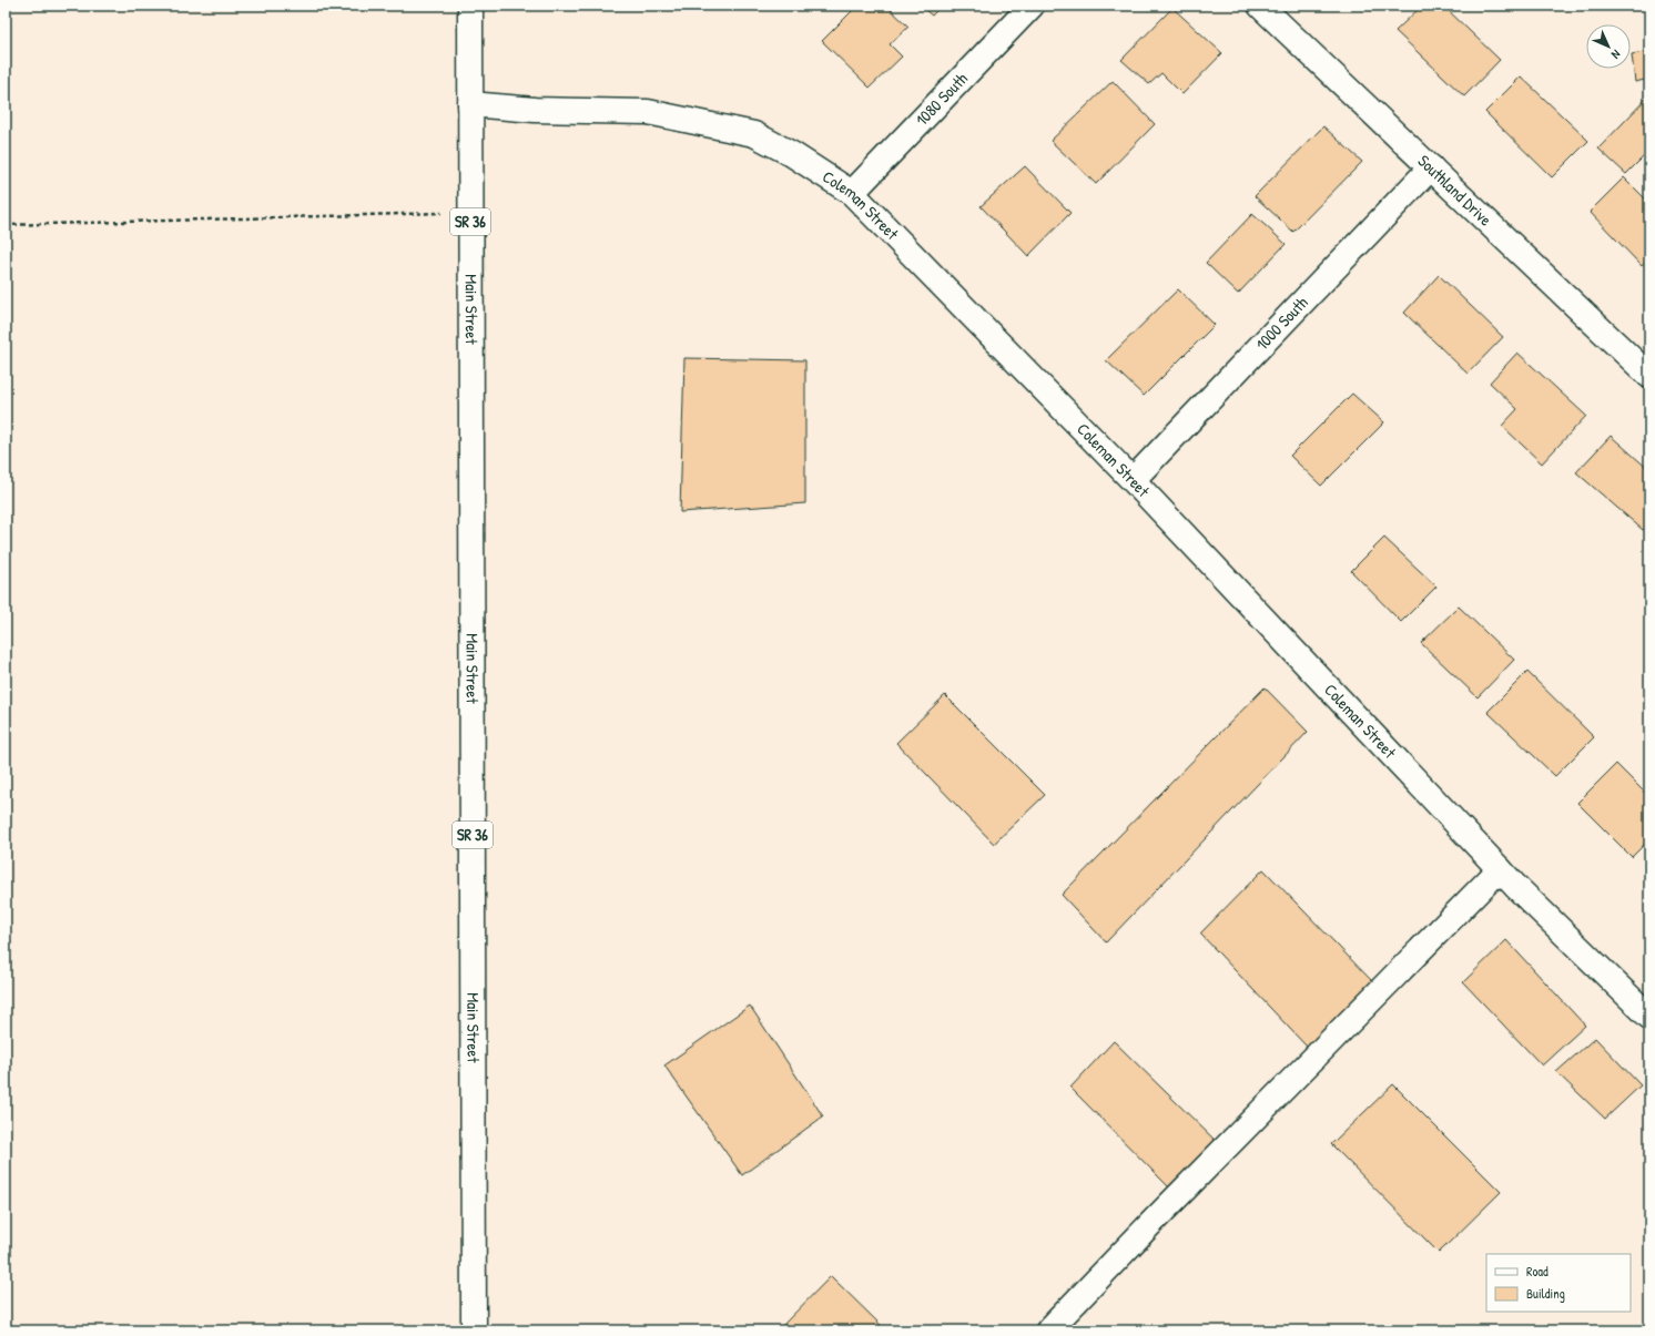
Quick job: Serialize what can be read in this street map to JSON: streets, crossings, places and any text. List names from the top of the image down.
{
  "streets": {
    "main road": [
      "1080 South",
      "Southland Drive",
      "Coleman Street",
      "SR 36",
      "Main Street",
      "1000 South"
    ]
  },
  "crossings": [
    ["1080 South", "Coleman Street"],
    ["Southland Drive", "1000 South"],
    ["Coleman Street", "Main Street"],
    ["Coleman Street", "1000 South"]
  ],
  "legend": ["Road", "Building"],
  "north": "bottom right"
}
